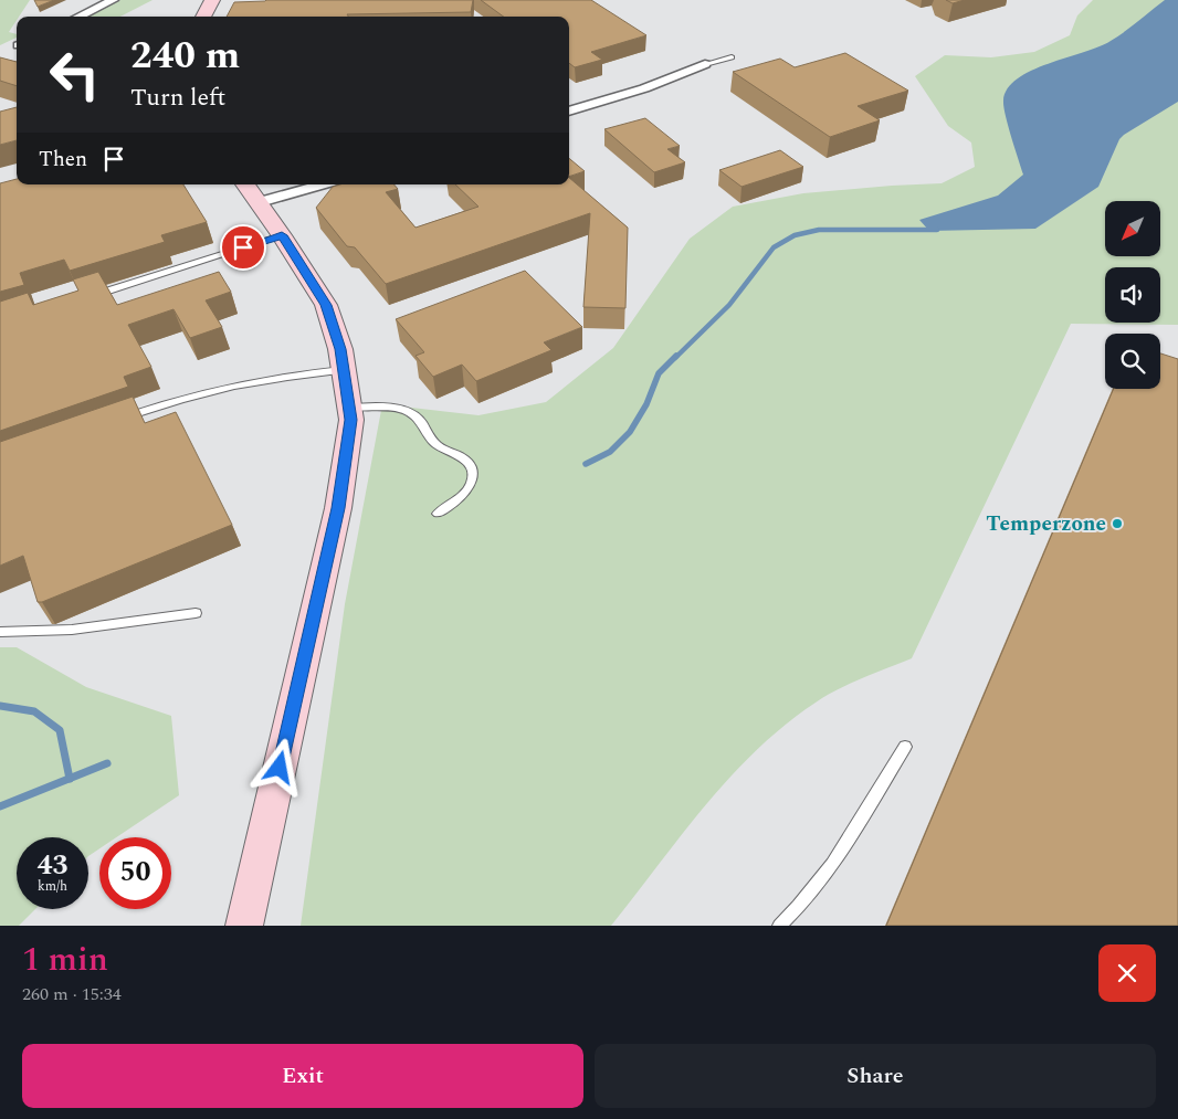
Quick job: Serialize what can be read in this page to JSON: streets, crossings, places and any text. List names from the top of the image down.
{
  "places": ["Temperzone"],
  "north": "bottom left",
  "page": {
    "turn": ["240 m", "Turn left"],
    "then": "Then",
    "speed": "43 km/h",
    "limit": "50",
    "heading": ["1 min", "260 m · 15:34"],
    "buttons": ["Exit", "Share"]
  }
}
